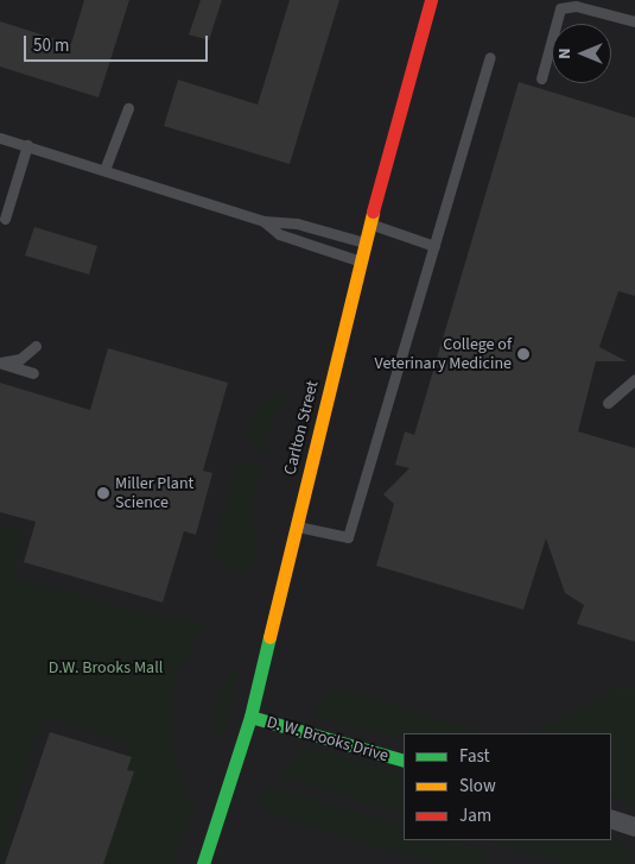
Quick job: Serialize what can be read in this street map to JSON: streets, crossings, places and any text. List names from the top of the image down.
{
  "streets": {
    "street": ["Carlton Street", "D. W. Brooks Drive"]
  },
  "crossings": [
    ["Carlton Street", "D. W. Brooks Drive"]
  ],
  "parks": ["D.W. Brooks Mall"],
  "places": ["College of Veterinary Medicine", "Miller Plant Science"],
  "legend": ["Fast", "Slow", "Jam"],
  "scale_bar": "50 m",
  "north": "left"
}
